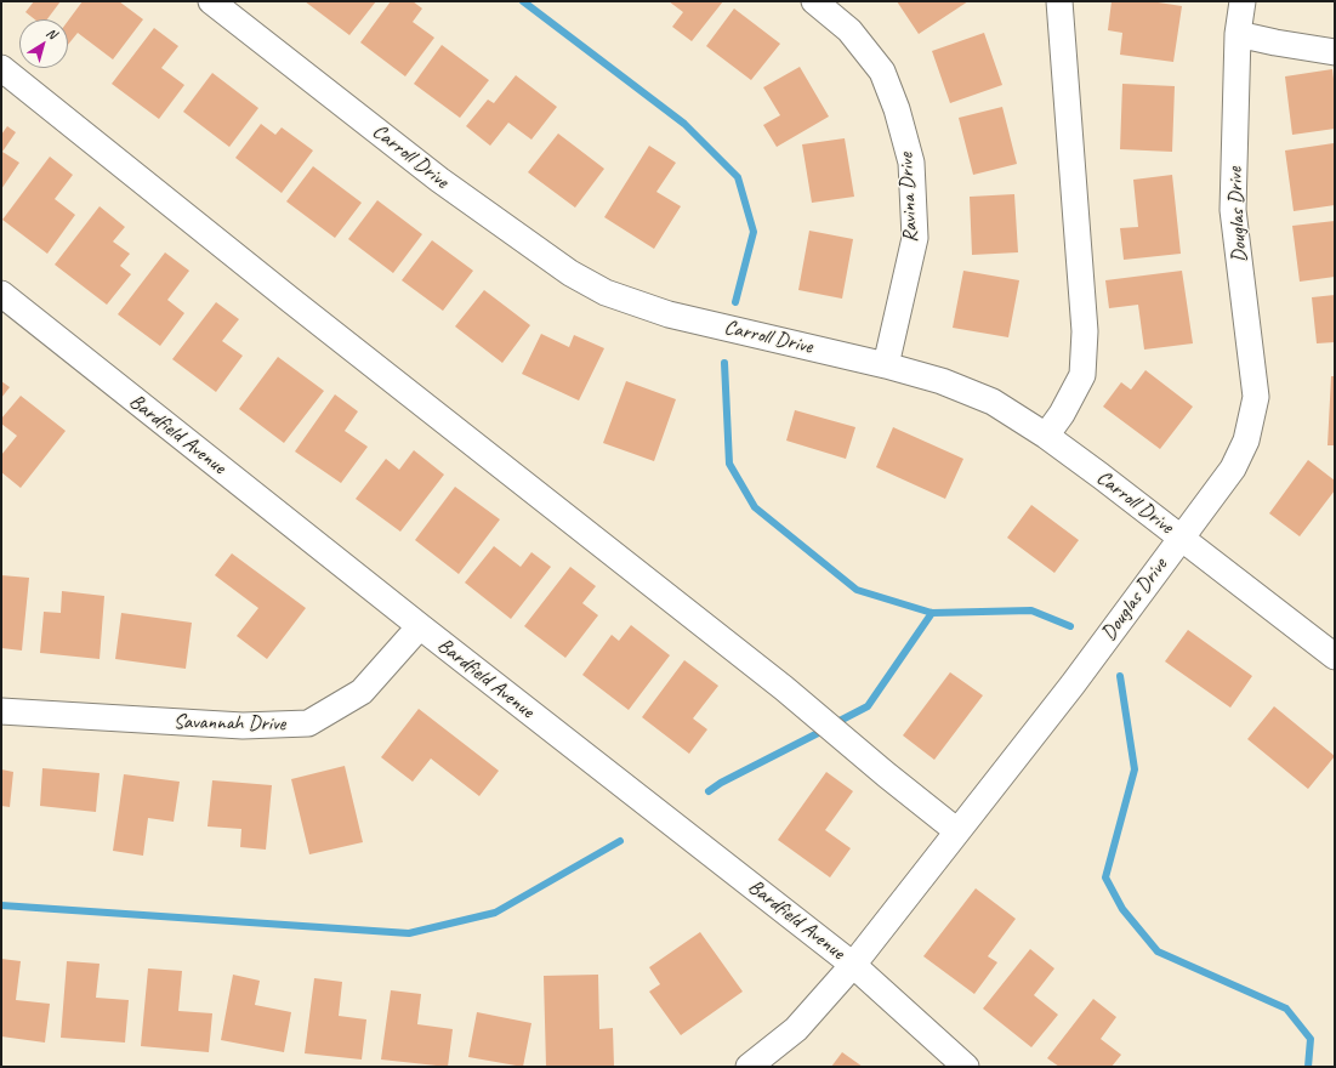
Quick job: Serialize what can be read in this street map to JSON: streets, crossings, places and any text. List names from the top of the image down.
{
  "streets": {
    "street": [
      "Carroll Drive",
      "Ravina Drive",
      "Douglas Drive",
      "Bardfield Avenue",
      "Savannah Drive"
    ]
  },
  "crossings": [
    ["Carroll Drive", "Ravina Drive"],
    ["Carroll Drive", "Douglas Drive"],
    ["Douglas Drive", "Bardfield Avenue"],
    ["Bardfield Avenue", "Savannah Drive"]
  ],
  "north": "top right"
}
